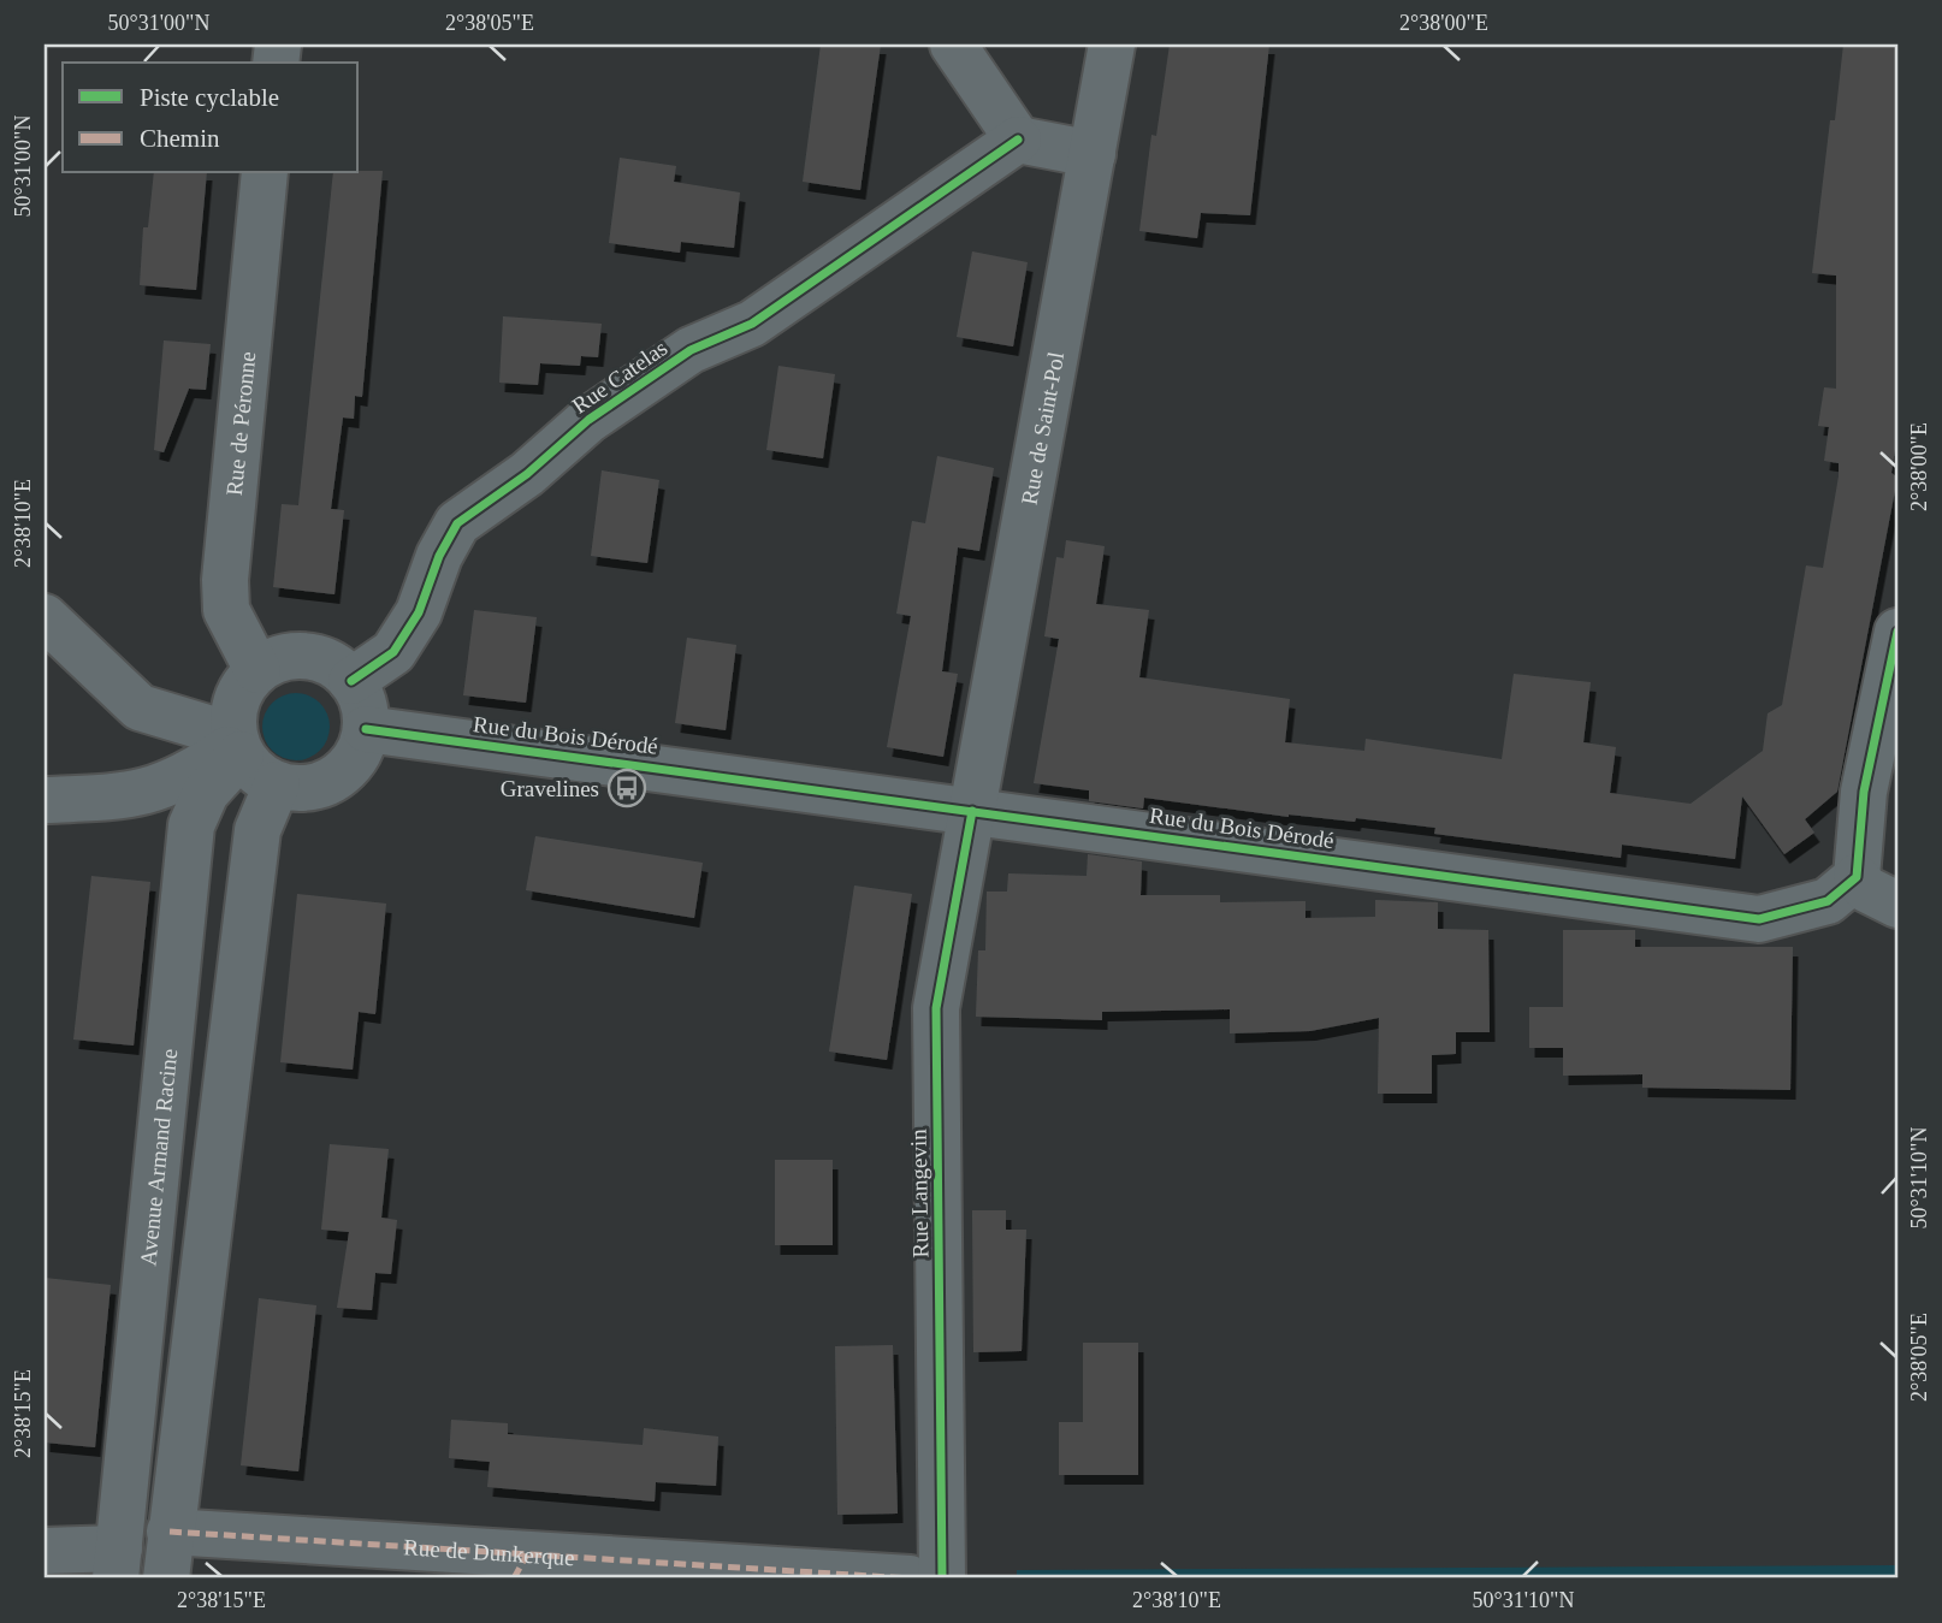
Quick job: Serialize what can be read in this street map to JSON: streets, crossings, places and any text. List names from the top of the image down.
{
  "streets": {
    "street": [
      "Rue Catelas",
      "Rue de Péronne",
      "Rue de Saint-Pol",
      "Rue du Bois Dérodé",
      "Avenue Armand Racine",
      "Rue Langevin",
      "Rue de Dunkerque"
    ]
  },
  "crossings": [
    ["Rue Catelas", "Rue de Péronne"],
    ["Rue Catelas", "Rue du Bois Dérodé"],
    ["Rue Catelas", "Avenue Armand Racine"],
    ["Rue de Péronne", "Rue du Bois Dérodé"],
    ["Rue de Péronne", "Avenue Armand Racine"],
    ["Rue de Saint-Pol", "Rue du Bois Dérodé"],
    ["Rue de Saint-Pol", "Rue Langevin"],
    ["Rue du Bois Dérodé", "Avenue Armand Racine"],
    ["Rue du Bois Dérodé", "Rue Langevin"]
  ],
  "places": {
    "bus stop": ["Gravelines"]
  },
  "legend": ["Piste cyclable", "Chemin"],
  "coordinates": [
    "50°31'00\"N",
    "2°38'05\"E",
    "2°38'00\"E",
    "2°38'10\"E",
    "50°31'10\"N",
    "2°38'15\"E"
  ]
}
